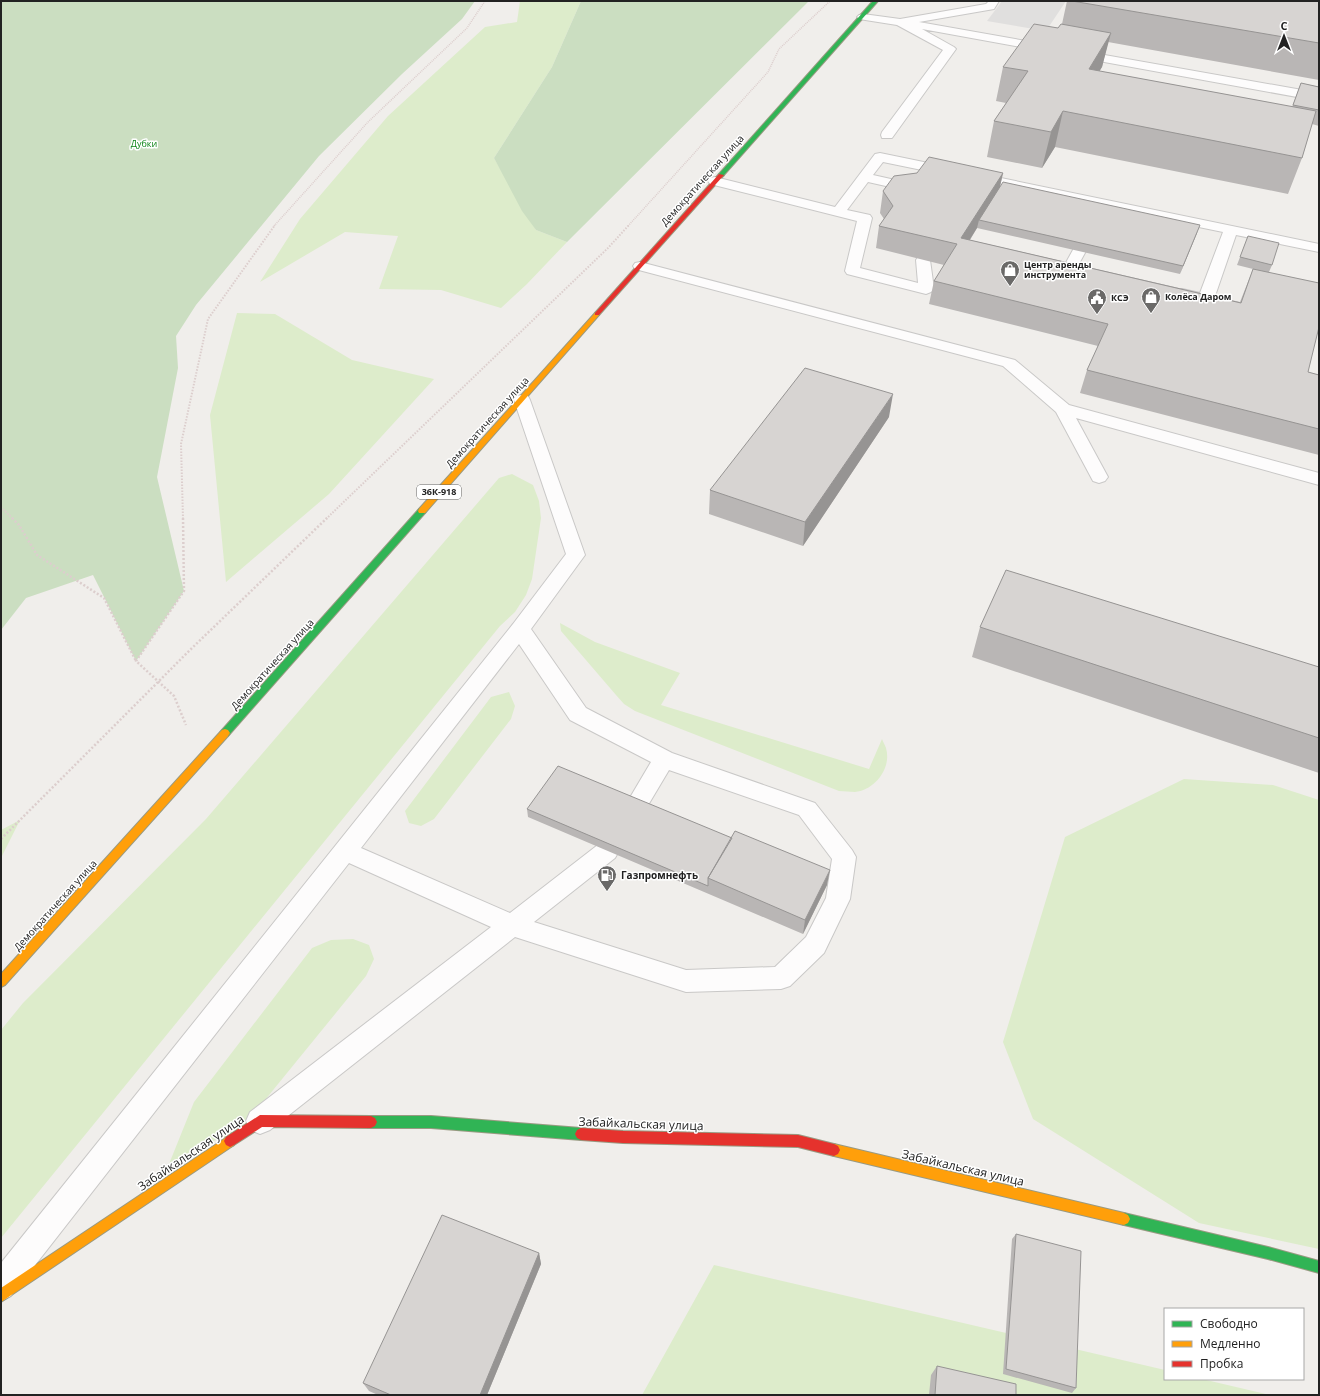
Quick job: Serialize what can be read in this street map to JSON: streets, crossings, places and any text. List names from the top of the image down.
{
  "streets": {
    "main road": ["Демократическая улица", "36К-918", "Забайкальская улица"]
  },
  "parks": ["Дубки"],
  "places": {
    "shop": ["Центр аренды инструмента", "Колёса Даром"],
    "public building": ["КСЭ"],
    "fuel station": ["Газпромнефть"]
  },
  "legend": ["Свободно", "Медленно", "Пробка"],
  "north": "top"
}
